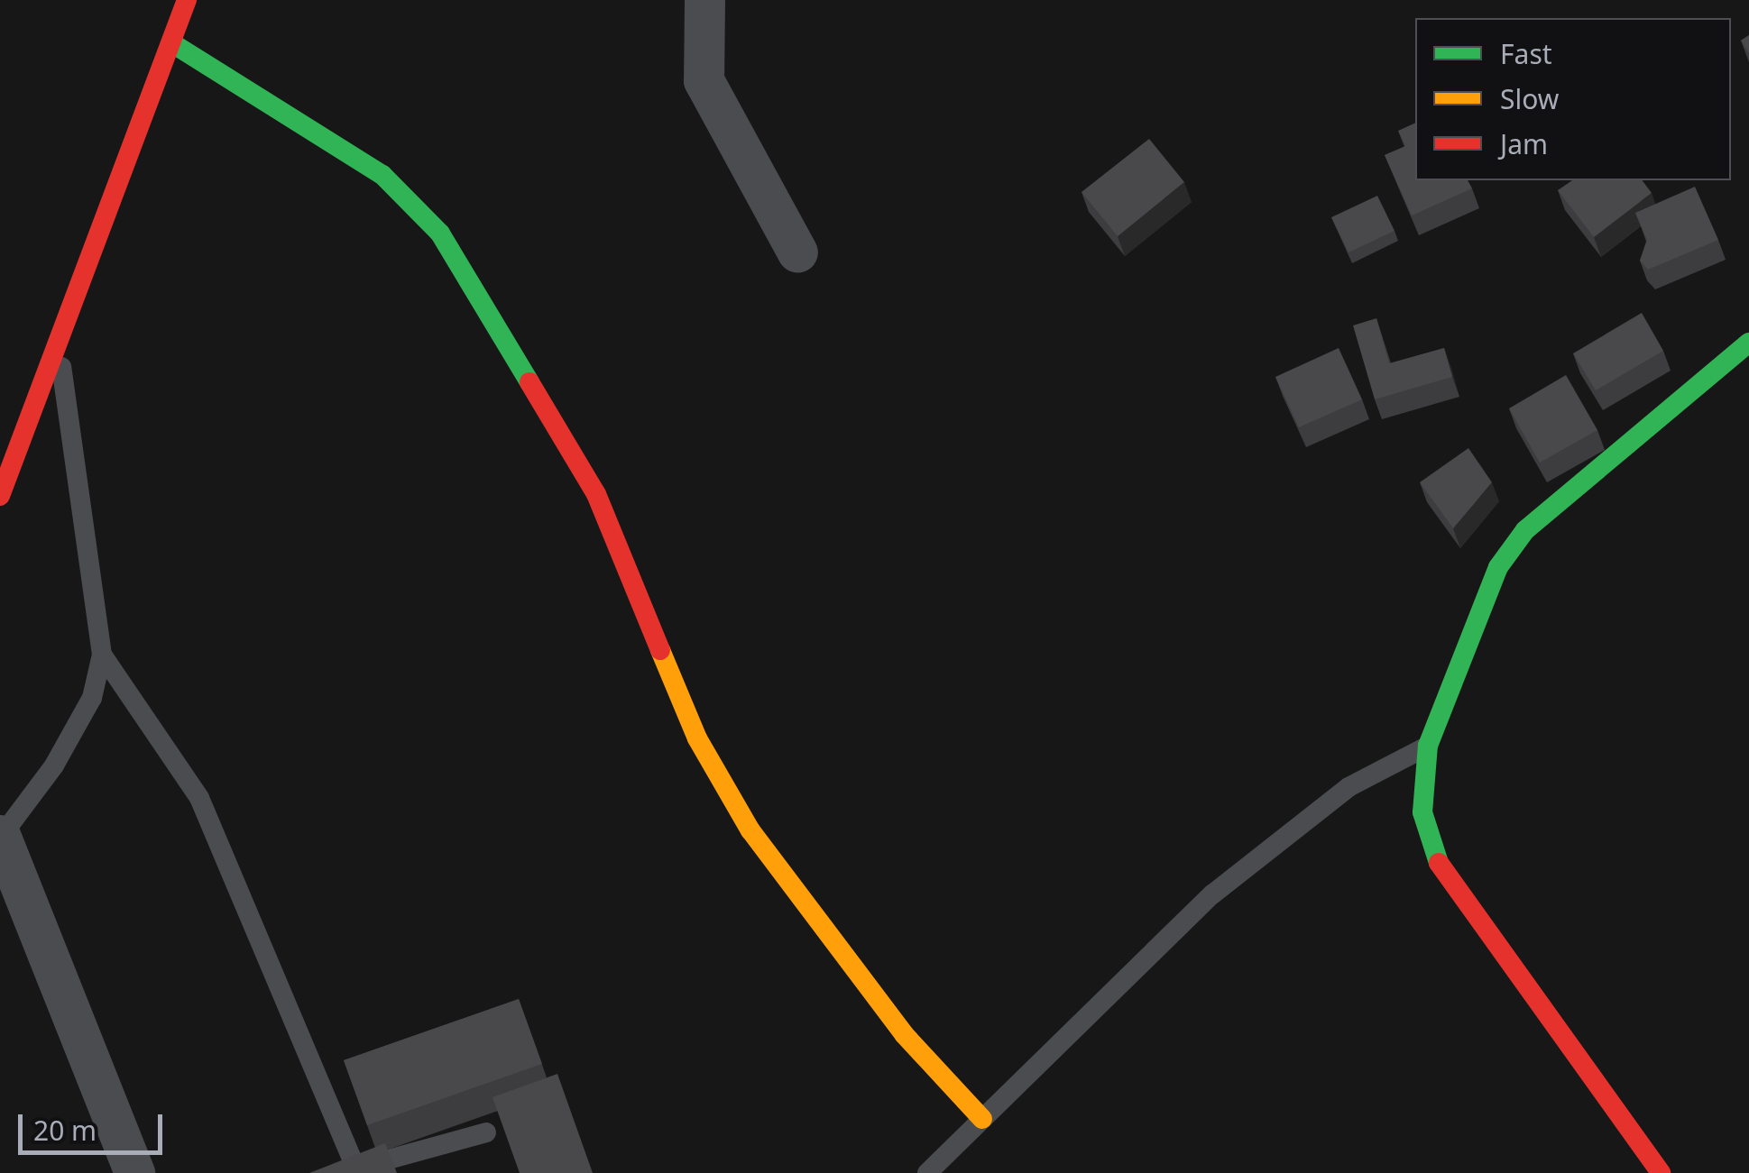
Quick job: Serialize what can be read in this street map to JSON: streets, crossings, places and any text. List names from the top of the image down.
{
  "legend": ["Fast", "Slow", "Jam"],
  "scale_bar": "20 m"
}
